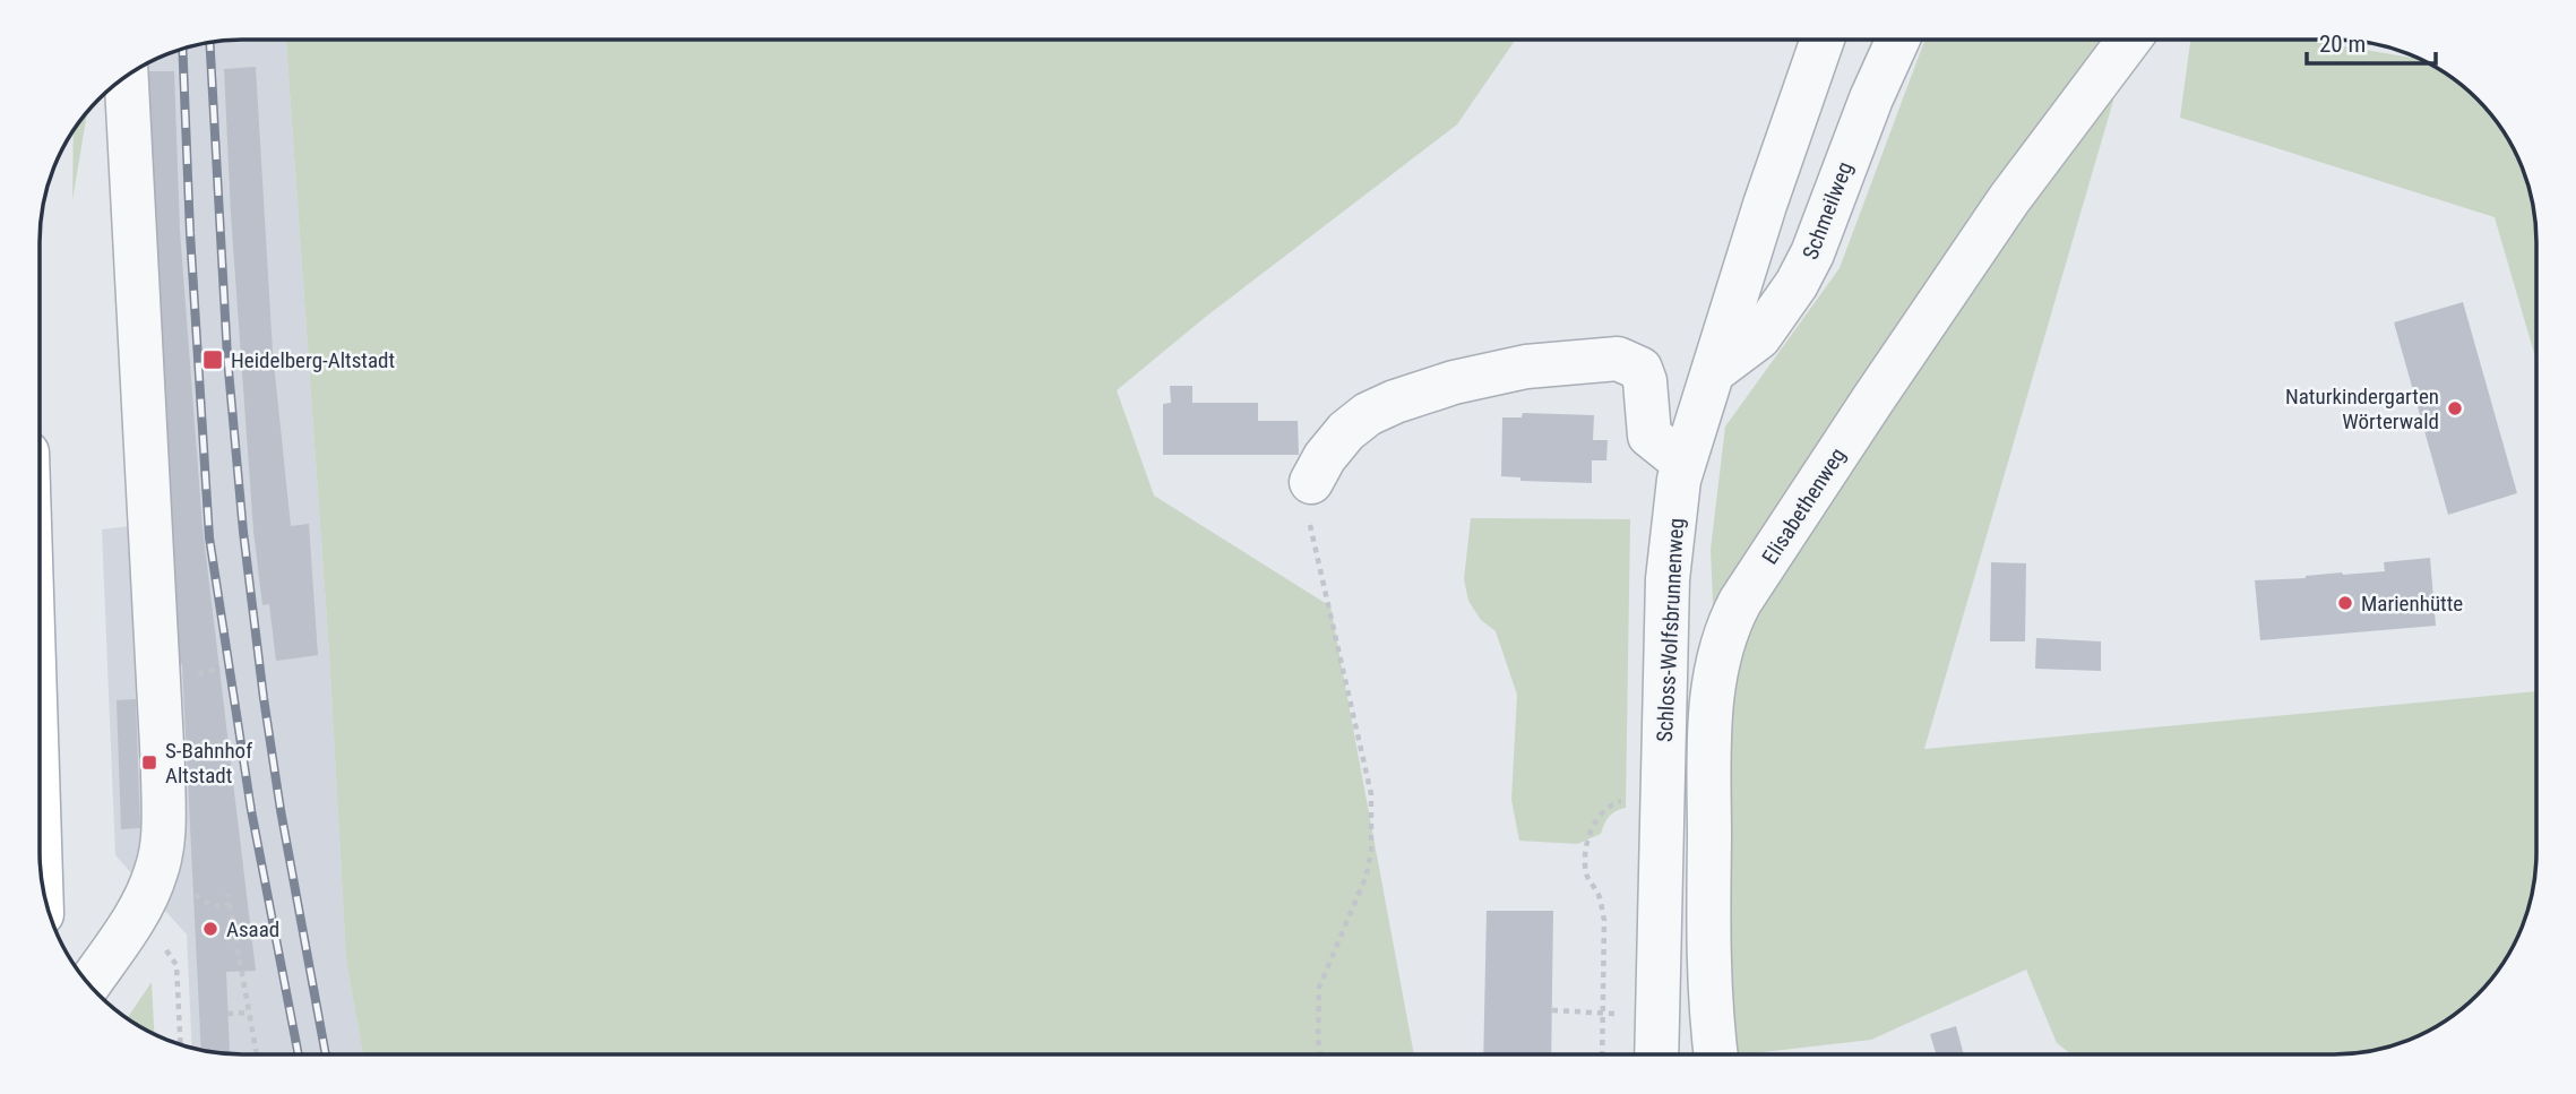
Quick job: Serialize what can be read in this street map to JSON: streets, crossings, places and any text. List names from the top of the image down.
{
  "streets": {
    "street": ["Schmeilweg", "Elisabethenweg", "Schloss-Wolfsbrunnenweg"]
  },
  "crossings": [
    ["Schmeilweg", "Schloss-Wolfsbrunnenweg"]
  ],
  "places": {
    "transit": ["Heidelberg-Altstadt", "S-Bahnhof Altstadt"],
    "other": ["Naturkindergarten Wörterwald", "Marienhütte", "Asaad"]
  },
  "scale_bar": "20 m"
}
